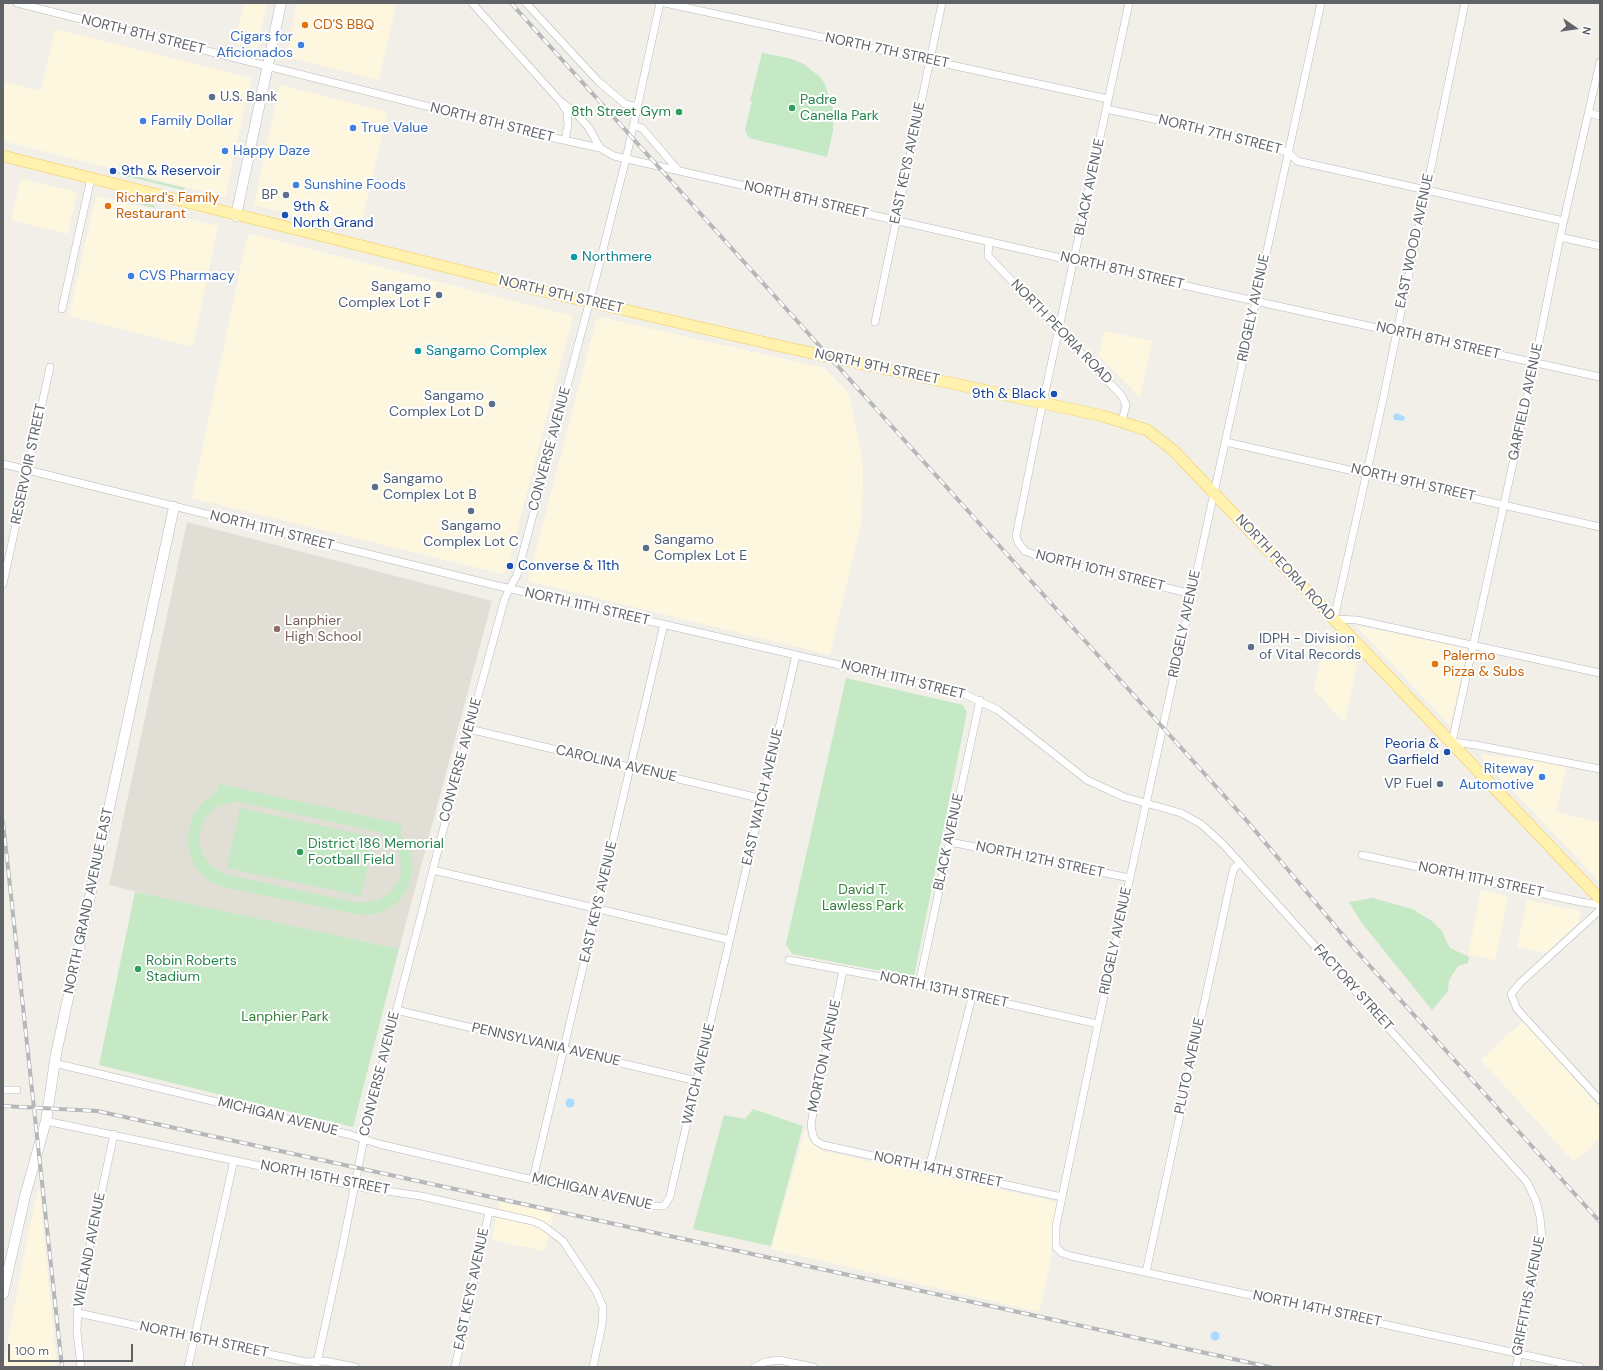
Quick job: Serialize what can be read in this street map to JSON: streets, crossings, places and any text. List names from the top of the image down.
{
  "streets": {
    "main road": ["NORTH 9TH STREET", "NORTH PEORIA ROAD"],
    "street": [
      "NORTH 8TH STREET",
      "NORTH 7TH STREET",
      "EAST KEYS AVENUE",
      "BLACK AVENUE",
      "EAST WOOD AVENUE",
      "RIDGELY AVENUE",
      "GARFIELD AVENUE",
      "CONVERSE AVENUE",
      "RESERVOIR STREET",
      "NORTH 11TH STREET",
      "NORTH 10TH STREET",
      "CAROLINA AVENUE",
      "EAST WATCH AVENUE",
      "NORTH 12TH STREET",
      "NORTH GRAND AVENUE EAST",
      "FACTORY STREET",
      "NORTH 13TH STREET",
      "PENNSYLVANIA AVENUE",
      "MORTON AVENUE",
      "PLUTO AVENUE",
      "WATCH AVENUE",
      "MICHIGAN AVENUE",
      "NORTH 14TH STREET",
      "NORTH 15TH STREET",
      "WIELAND AVENUE",
      "GRIFFITHS AVENUE",
      "NORTH 16TH STREET"
    ]
  },
  "crossings": [
    ["NORTH 8TH STREET", "EAST KEYS AVENUE"],
    ["NORTH 8TH STREET", "BLACK AVENUE"],
    ["NORTH 8TH STREET", "EAST WOOD AVENUE"],
    ["NORTH 8TH STREET", "RIDGELY AVENUE"],
    ["NORTH 8TH STREET", "NORTH PEORIA ROAD"],
    ["NORTH 8TH STREET", "GARFIELD AVENUE"],
    ["NORTH 8TH STREET", "CONVERSE AVENUE"],
    ["NORTH 7TH STREET", "EAST KEYS AVENUE"],
    ["NORTH 7TH STREET", "BLACK AVENUE"],
    ["NORTH 7TH STREET", "EAST WOOD AVENUE"],
    ["NORTH 7TH STREET", "RIDGELY AVENUE"],
    ["NORTH 7TH STREET", "GARFIELD AVENUE"],
    ["EAST KEYS AVENUE", "NORTH 11TH STREET"],
    ["EAST KEYS AVENUE", "CAROLINA AVENUE"],
    ["EAST KEYS AVENUE", "PENNSYLVANIA AVENUE"],
    ["EAST KEYS AVENUE", "MICHIGAN AVENUE"],
    ["EAST KEYS AVENUE", "NORTH 15TH STREET"],
    ["BLACK AVENUE", "NORTH 9TH STREET"],
    ["BLACK AVENUE", "NORTH PEORIA ROAD"],
    ["BLACK AVENUE", "NORTH 11TH STREET"],
    ["BLACK AVENUE", "NORTH 10TH STREET"],
    ["BLACK AVENUE", "NORTH 12TH STREET"],
    ["BLACK AVENUE", "NORTH 13TH STREET"],
    ["EAST WOOD AVENUE", "NORTH 9TH STREET"],
    ["EAST WOOD AVENUE", "NORTH PEORIA ROAD"],
    ["NORTH 9TH STREET", "RIDGELY AVENUE"],
    ["NORTH 9TH STREET", "NORTH PEORIA ROAD"],
    ["NORTH 9TH STREET", "GARFIELD AVENUE"],
    ["NORTH 9TH STREET", "CONVERSE AVENUE"],
    ["RIDGELY AVENUE", "NORTH PEORIA ROAD"],
    ["RIDGELY AVENUE", "NORTH 11TH STREET"],
    ["RIDGELY AVENUE", "NORTH 10TH STREET"],
    ["RIDGELY AVENUE", "NORTH 12TH STREET"],
    ["RIDGELY AVENUE", "FACTORY STREET"],
    ["RIDGELY AVENUE", "NORTH 13TH STREET"],
    ["RIDGELY AVENUE", "NORTH 14TH STREET"],
    ["NORTH PEORIA ROAD", "GARFIELD AVENUE"],
    ["CONVERSE AVENUE", "NORTH 11TH STREET"],
    ["CONVERSE AVENUE", "CAROLINA AVENUE"],
    ["CONVERSE AVENUE", "PENNSYLVANIA AVENUE"],
    ["CONVERSE AVENUE", "MICHIGAN AVENUE"],
    ["CONVERSE AVENUE", "NORTH 15TH STREET"],
    ["CONVERSE AVENUE", "NORTH 16TH STREET"],
    ["RESERVOIR STREET", "NORTH 11TH STREET"],
    ["NORTH 11TH STREET", "EAST WATCH AVENUE"],
    ["NORTH 11TH STREET", "NORTH GRAND AVENUE EAST"],
    ["NORTH 11TH STREET", "FACTORY STREET"],
    ["CAROLINA AVENUE", "EAST WATCH AVENUE"],
    ["EAST WATCH AVENUE", "WATCH AVENUE"],
    ["NORTH GRAND AVENUE EAST", "MICHIGAN AVENUE"],
    ["NORTH GRAND AVENUE EAST", "NORTH 15TH STREET"],
    ["FACTORY STREET", "PLUTO AVENUE"],
    ["FACTORY STREET", "GRIFFITHS AVENUE"],
    ["NORTH 13TH STREET", "MORTON AVENUE"],
    ["PENNSYLVANIA AVENUE", "WATCH AVENUE"],
    ["MORTON AVENUE", "NORTH 14TH STREET"],
    ["PLUTO AVENUE", "NORTH 14TH STREET"],
    ["WATCH AVENUE", "MICHIGAN AVENUE"],
    ["NORTH 14TH STREET", "GRIFFITHS AVENUE"],
    ["NORTH 15TH STREET", "WIELAND AVENUE"],
    ["WIELAND AVENUE", "NORTH 16TH STREET"]
  ],
  "parks": ["David T. Lawless Park", "Lanphier Park"],
  "places": [
    "CD'S BBQ",
    "Cigars for Aficionados",
    "U.S. Bank",
    "Padre Canella Park",
    "8th Street Gym",
    "Family Dollar",
    "True Value",
    "Happy Daze",
    "9th & Reservoir",
    "Sunshine Foods",
    "BP",
    "Richard's Family Restaurant",
    "9th & North Grand",
    "Northmere",
    "CVS Pharmacy",
    "Sangamo Complex Lot F",
    "Sangamo Complex",
    "9th & Black",
    "Sangamo Complex Lot D",
    "Sangamo Complex Lot B",
    "Sangamo Complex Lot C",
    "Sangamo Complex Lot E",
    "Converse & 11th",
    "Lanphier High School",
    "IDPH - Division of Vital Records",
    "Palermo Pizza & Subs",
    "Peoria & Garfield",
    "Riteway Automotive",
    "VP Fuel",
    "District 186 Memorial Football Field",
    "Robin Roberts Stadium"
  ],
  "scale_bar": "100 m",
  "north": "right"
}
